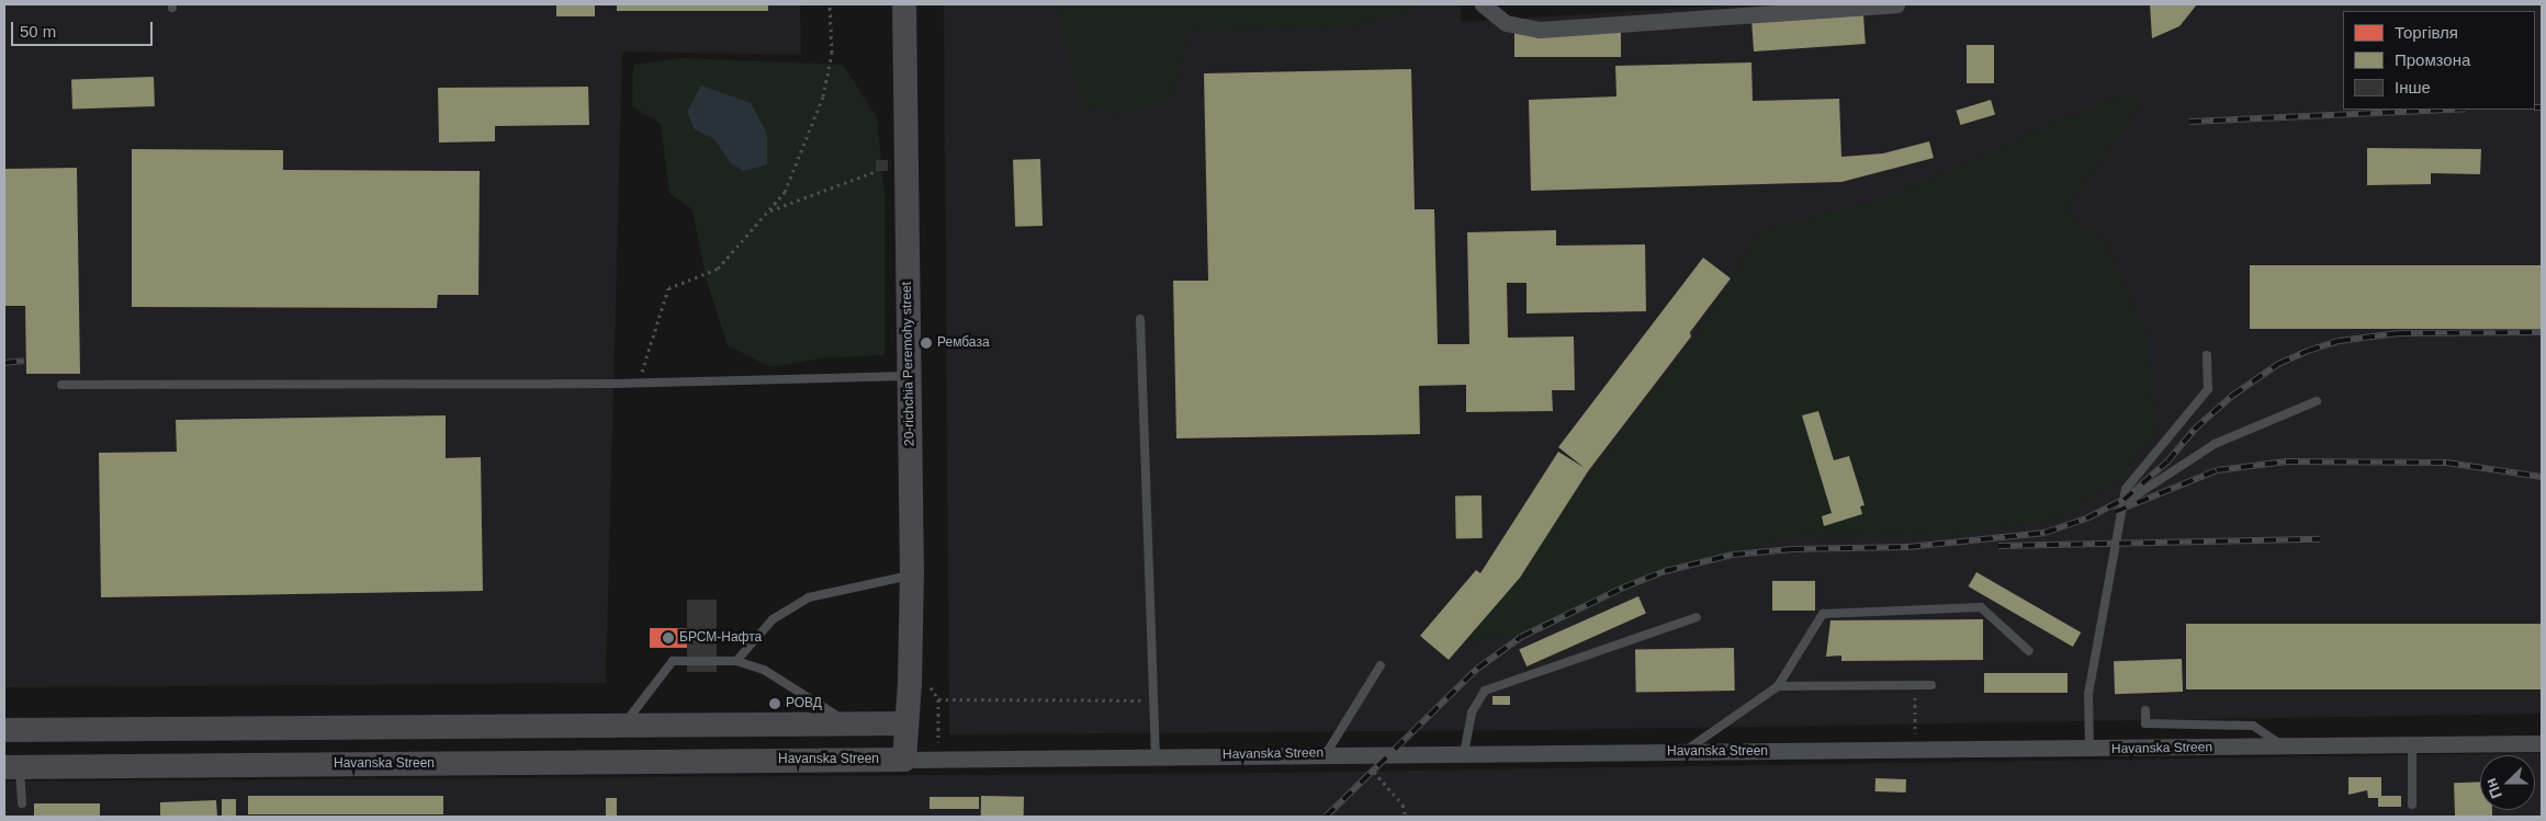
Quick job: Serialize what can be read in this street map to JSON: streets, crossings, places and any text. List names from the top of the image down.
{
  "streets": {
    "street": ["20-richchia Peremohy street", "Havanska Streen"]
  },
  "crossings": [
    ["20-richchia Peremohy street", "Havanska Streen"]
  ],
  "places": ["Рембаза", "БРСМ-Нафта", "РОВД"],
  "legend": ["Торгівля", "Промзона", "Інше"],
  "scale_bar": "50 m",
  "north": "left"
}
